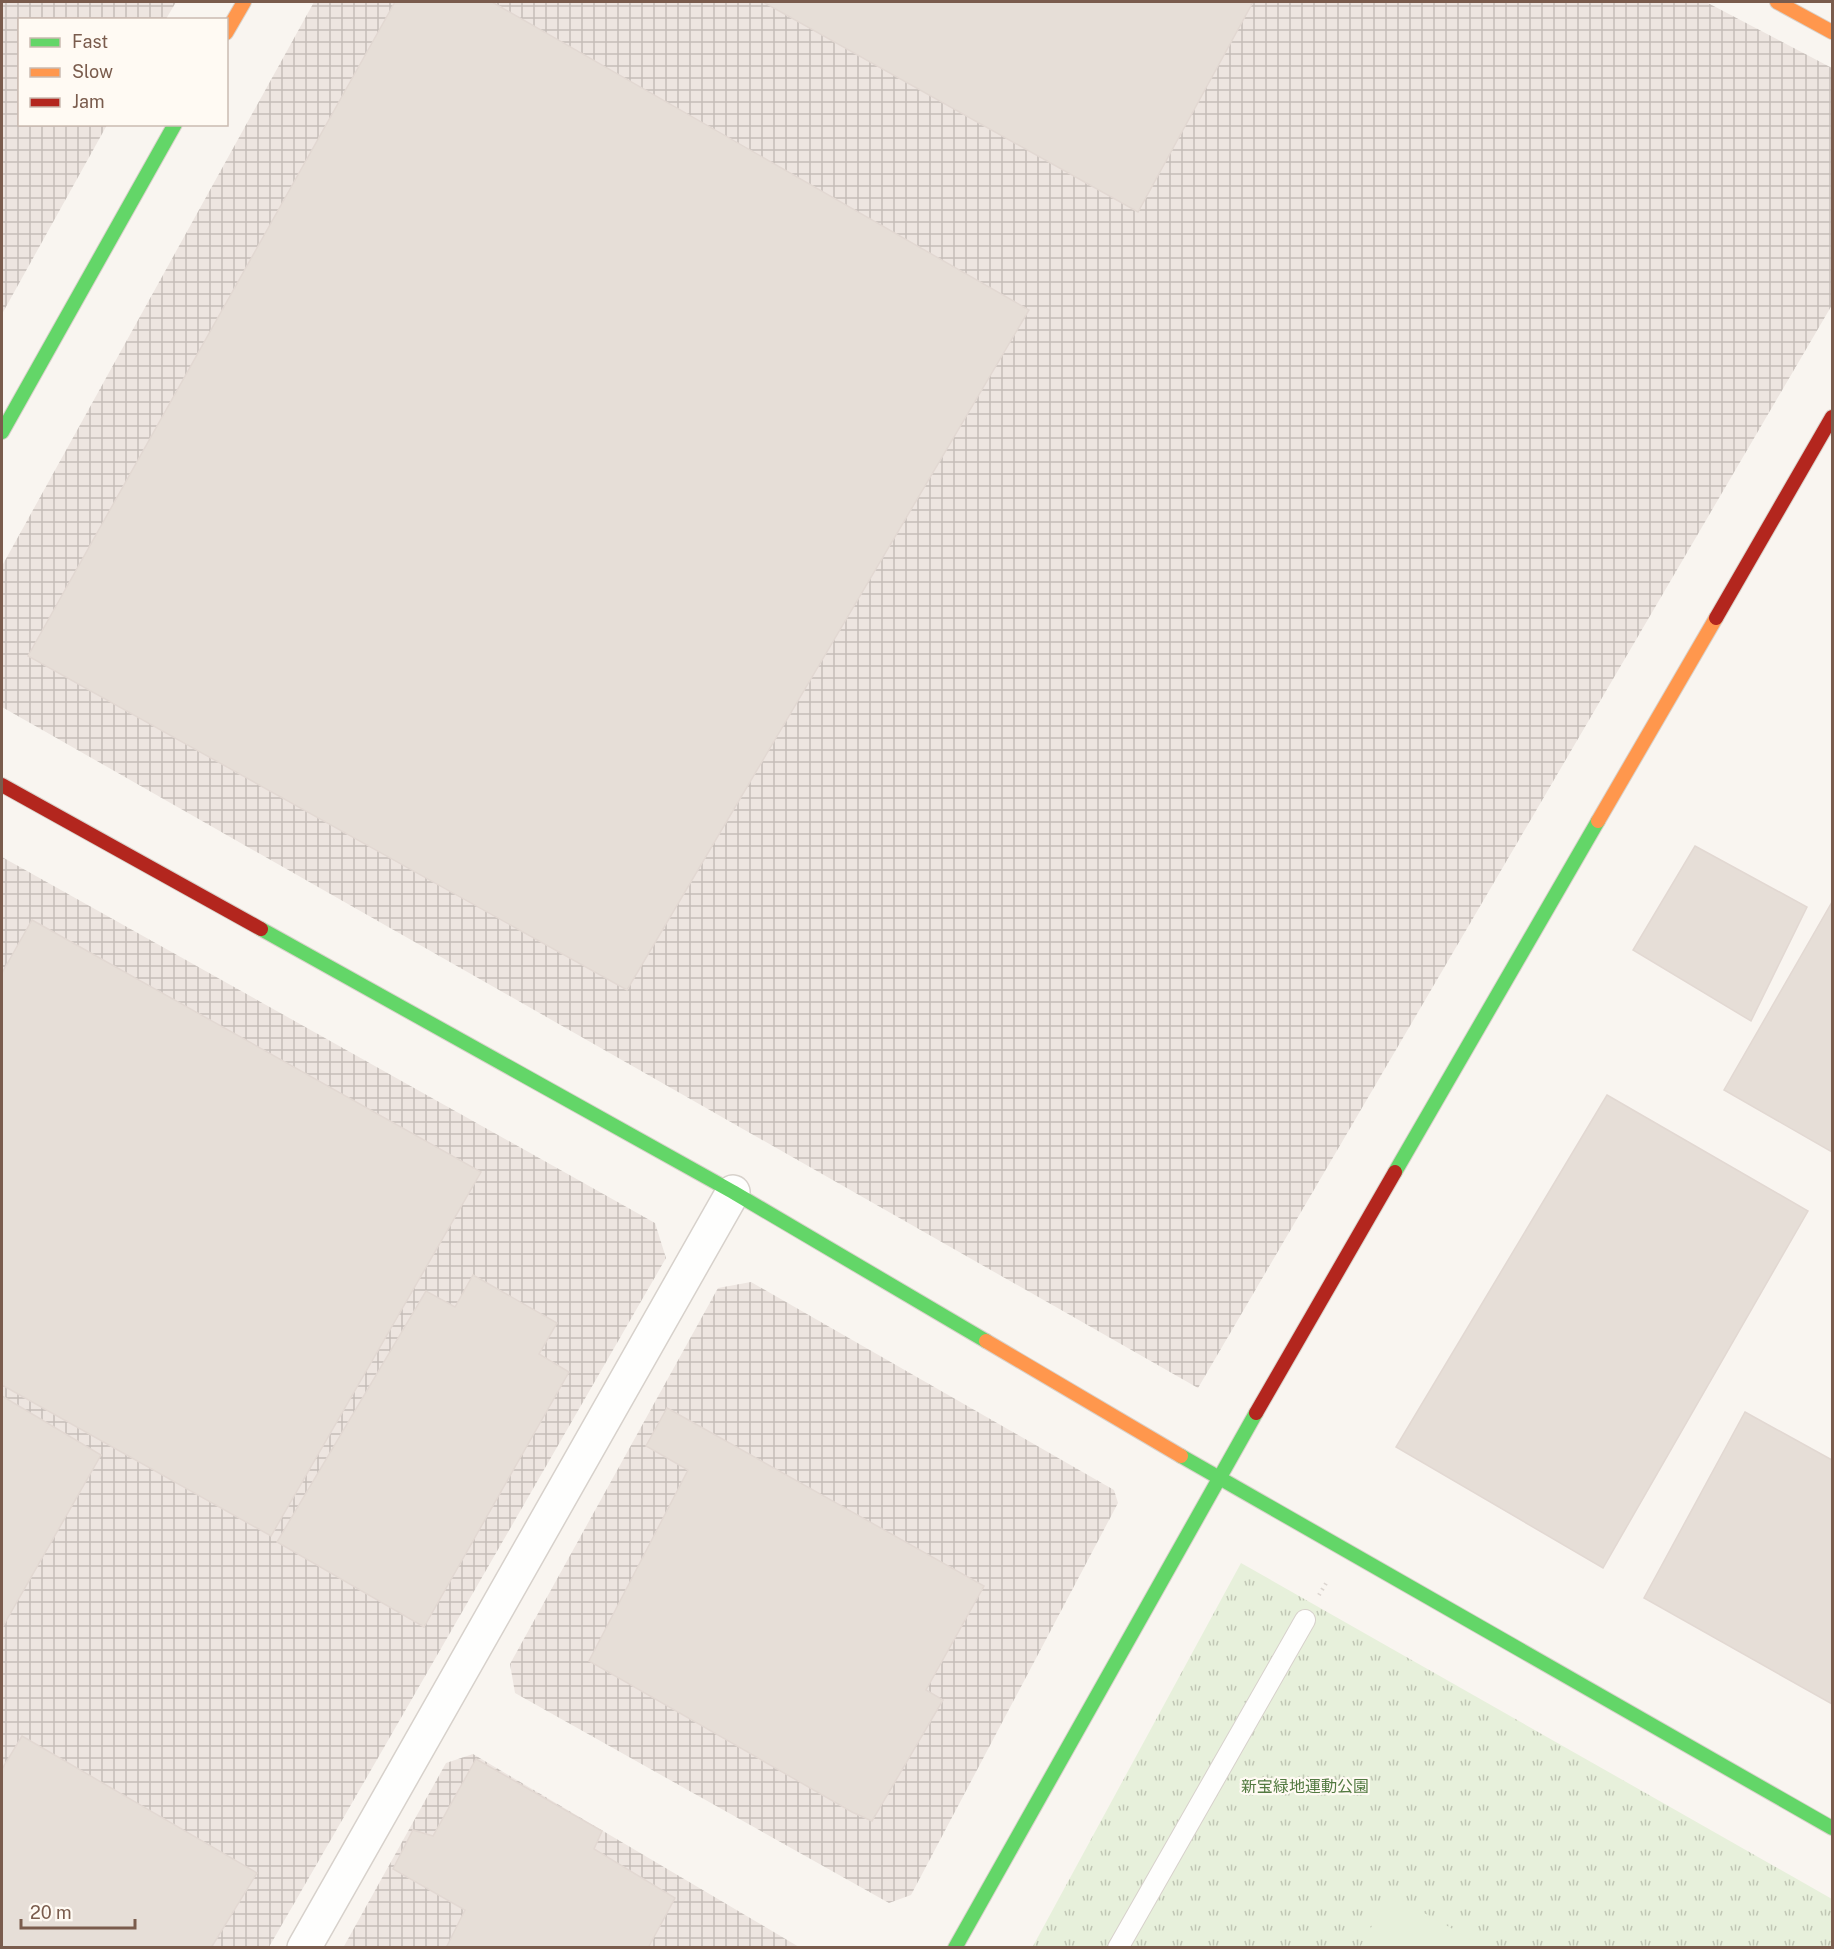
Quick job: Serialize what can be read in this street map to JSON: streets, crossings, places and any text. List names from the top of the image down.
{
  "parks": ["新宝緑地運動公園"],
  "legend": ["Fast", "Slow", "Jam"],
  "scale_bar": "20 m"
}
